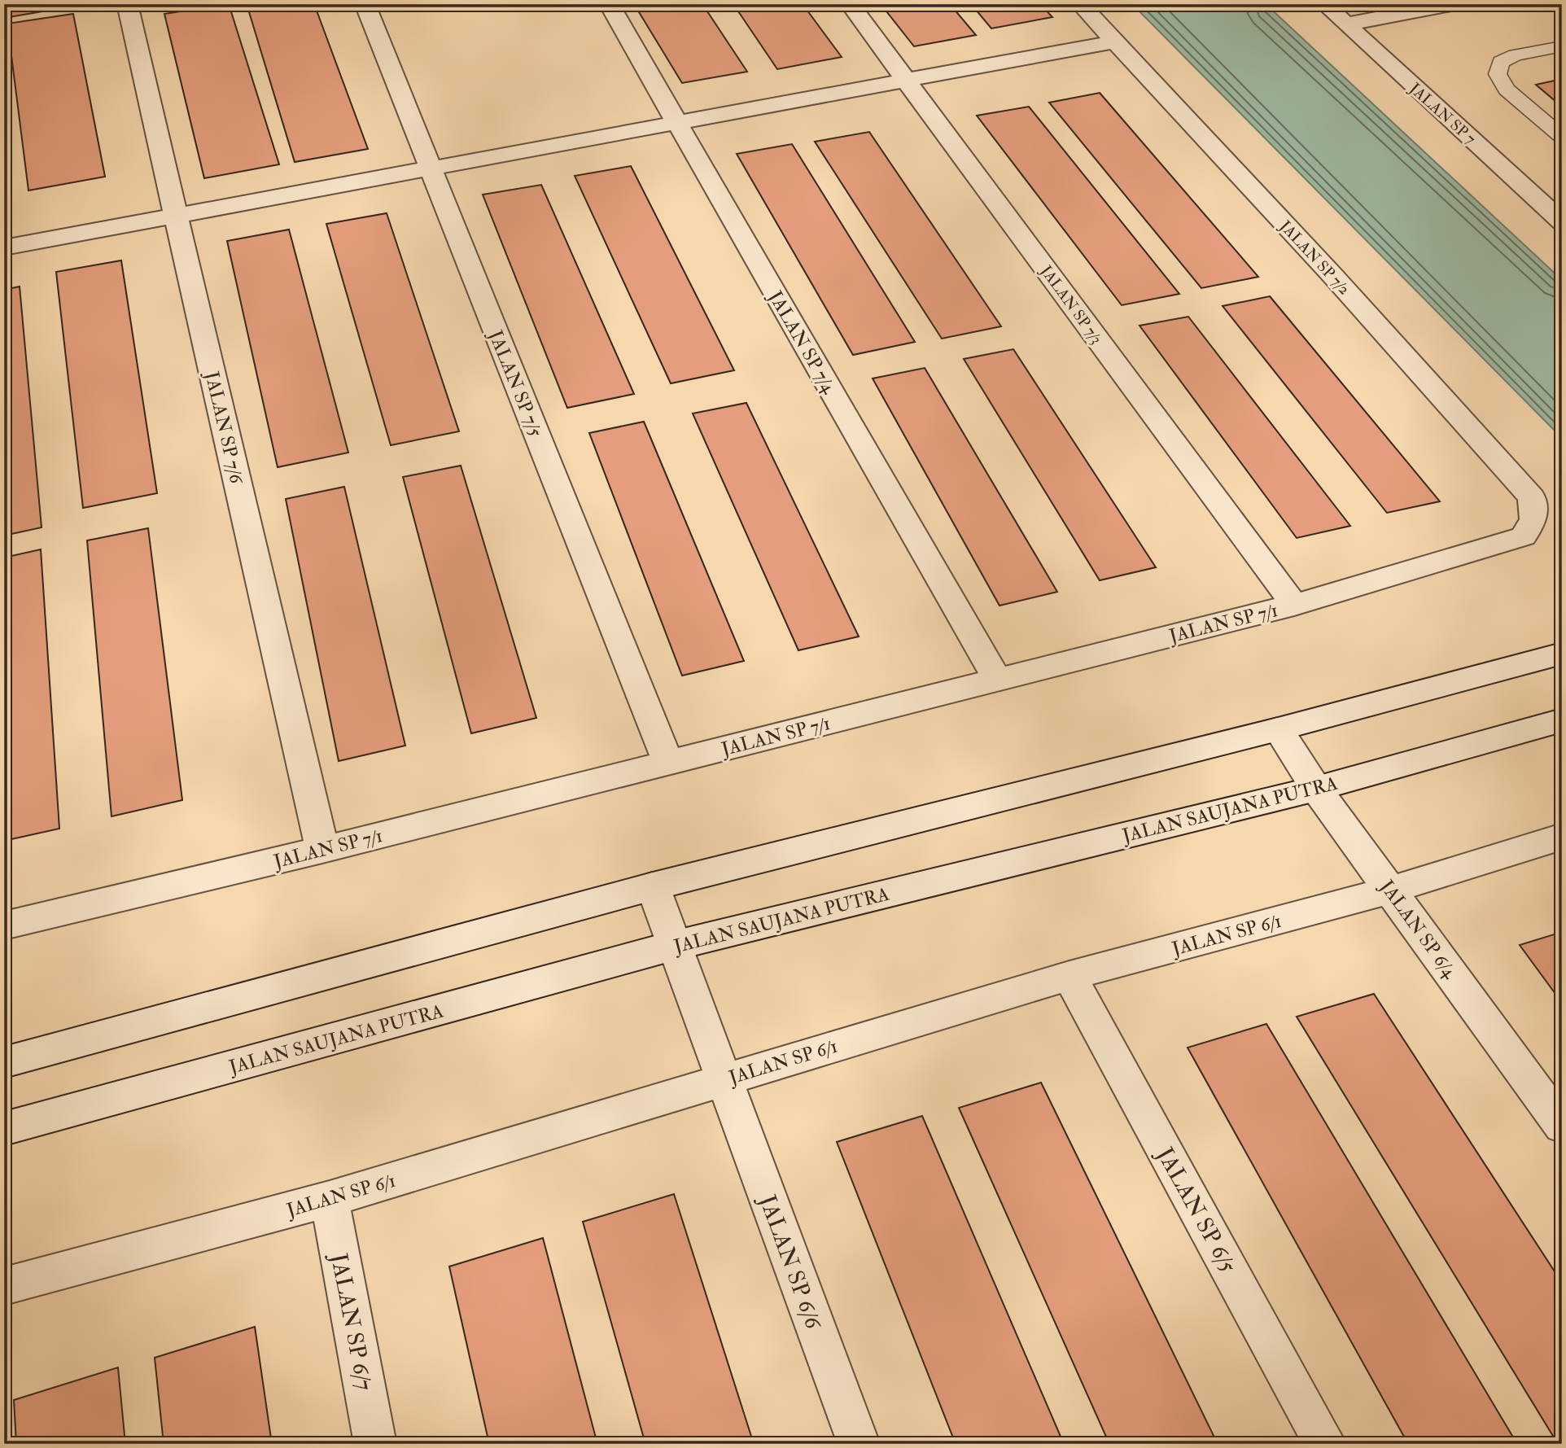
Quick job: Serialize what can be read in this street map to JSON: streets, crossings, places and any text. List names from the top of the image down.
{
  "streets": {
    "street": [
      "JALAN SP 7",
      "JALAN SP 7/2",
      "JALAN SP 7/3",
      "JALAN SP 7/4",
      "JALAN SP 7/5",
      "JALAN SP 7/6",
      "JALAN SP 7/1",
      "JALAN SAUJANA PUTRA",
      "JALAN SP 6/4",
      "JALAN SP 6/1",
      "JALAN SP 6/5",
      "JALAN SP 6/6",
      "JALAN SP 6/7"
    ]
  },
  "crossings": [
    ["JALAN SP 7/2", "JALAN SP 7/1"],
    ["JALAN SP 7/3", "JALAN SP 7/1"],
    ["JALAN SP 7/4", "JALAN SP 7/1"],
    ["JALAN SP 7/5", "JALAN SP 7/1"],
    ["JALAN SP 7/6", "JALAN SP 7/1"],
    ["JALAN SAUJANA PUTRA", "JALAN SP 6/4"],
    ["JALAN SAUJANA PUTRA", "JALAN SP 6/6"],
    ["JALAN SP 6/4", "JALAN SP 6/1"],
    ["JALAN SP 6/1", "JALAN SP 6/5"],
    ["JALAN SP 6/1", "JALAN SP 6/6"],
    ["JALAN SP 6/1", "JALAN SP 6/7"]
  ]
}
